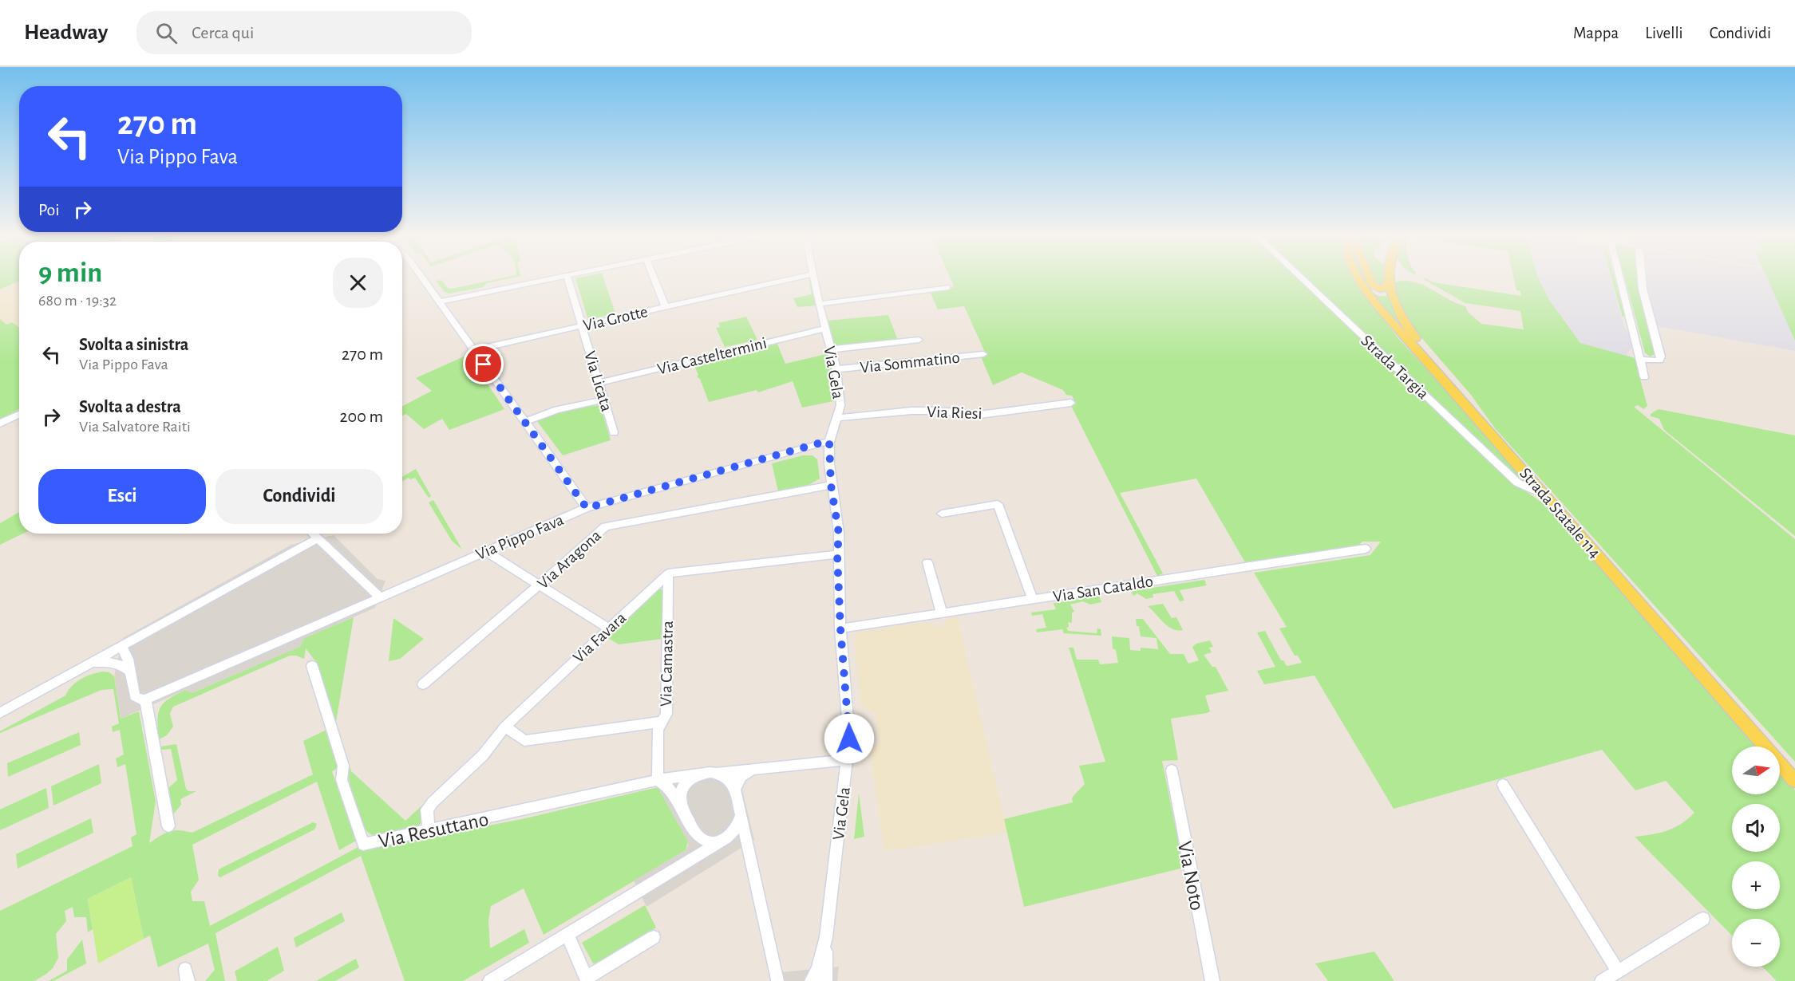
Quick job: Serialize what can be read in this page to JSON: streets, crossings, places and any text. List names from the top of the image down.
{
  "streets": {
    "main road": ["Strada Statale 114"],
    "street": [
      "Via Grotte",
      "Via Casteltermini",
      "Via Sommatino",
      "Strada Targia",
      "Via Gela",
      "Via Licata",
      "Via Riesi",
      "Via Pippo Fava",
      "Via Aragona",
      "Via San Cataldo",
      "Via Favara",
      "Via Camastra",
      "Via Resuttano",
      "Via Noto"
    ]
  },
  "crossings": [
    ["Via Grotte", "Via Licata"],
    ["Via Casteltermini", "Via Gela"],
    ["Via Casteltermini", "Via Licata"],
    ["Via Sommatino", "Via Gela"],
    ["Strada Targia", "Strada Statale 114"],
    ["Via Gela", "Via Riesi"],
    ["Via Gela", "Via Pippo Fava"],
    ["Via Gela", "Via Aragona"],
    ["Via Gela", "Via San Cataldo"],
    ["Via Favara", "Via Camastra"],
    ["Via Favara", "Via Resuttano"],
    ["Via Camastra", "Via Resuttano"]
  ],
  "north": "right",
  "page": {
    "header": "Headway",
    "search": "Cerca qui",
    "nav": ["Mappa", "Livelli", "Condividi"],
    "turn": ["270 m", "Via Pippo Fava"],
    "then": "Poi",
    "heading": ["9 min", "680 m · 19:32"],
    "list": [
      {
        "name": "Svolta a sinistra",
        "note": "Via Pippo Fava",
        "value": "270 m"
      },
      {
        "name": "Svolta a destra",
        "note": "Via Salvatore Raiti",
        "value": "200 m"
      }
    ],
    "buttons": ["Esci", "Condividi"],
    "map_buttons": ["+", "−"]
  }
}
